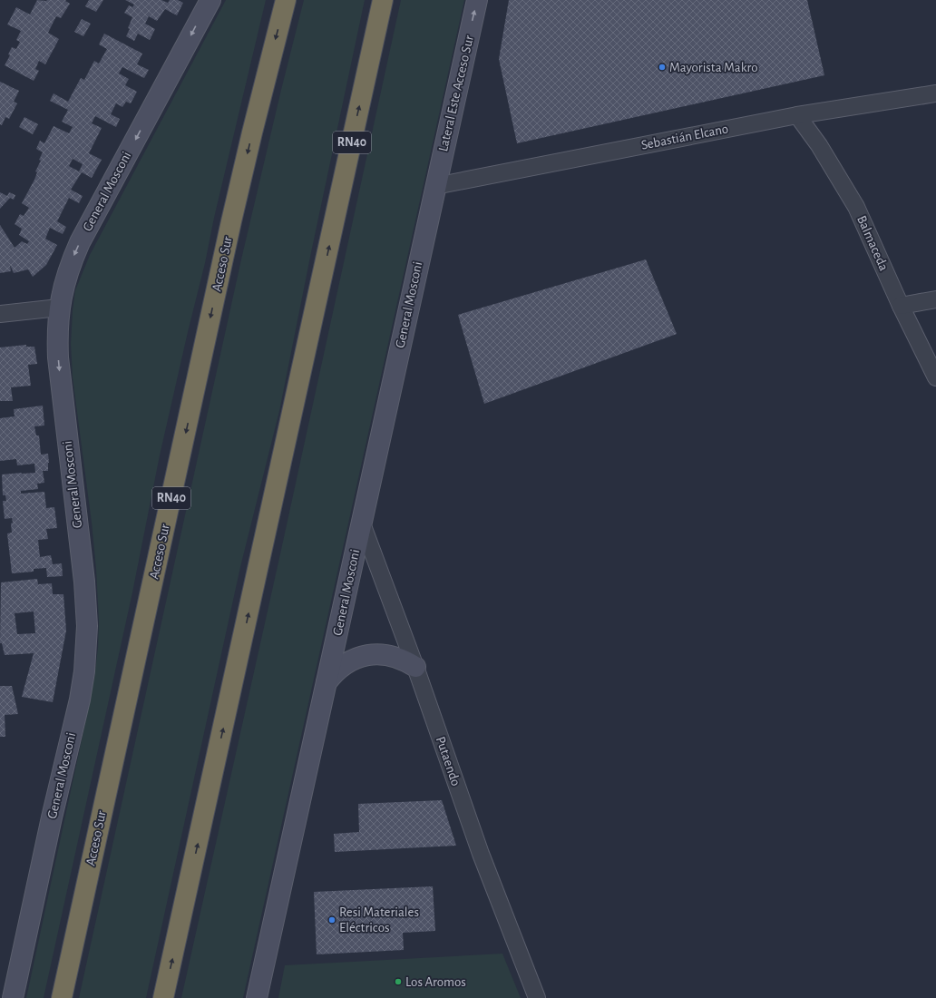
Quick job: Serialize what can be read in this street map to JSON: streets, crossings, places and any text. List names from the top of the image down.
{
  "streets": {
    "highway": ["RN40", "Acceso Sur"],
    "street": [
      "Lateral Este Acceso Sur",
      "Sebastián Elcano",
      "General Mosconi",
      "Balmaceda",
      "Putaendo"
    ]
  },
  "crossings": [
    ["Lateral Este Acceso Sur", "Sebastián Elcano"],
    ["Lateral Este Acceso Sur", "General Mosconi"],
    ["Sebastián Elcano", "General Mosconi"],
    ["Sebastián Elcano", "Balmaceda"],
    ["General Mosconi", "Putaendo"]
  ],
  "one_way": ["Lateral Este Acceso Sur", "General Mosconi"],
  "places": ["Mayorista Makro", "Resi Materiales Eléctricos", "Los Aromos"]
}
